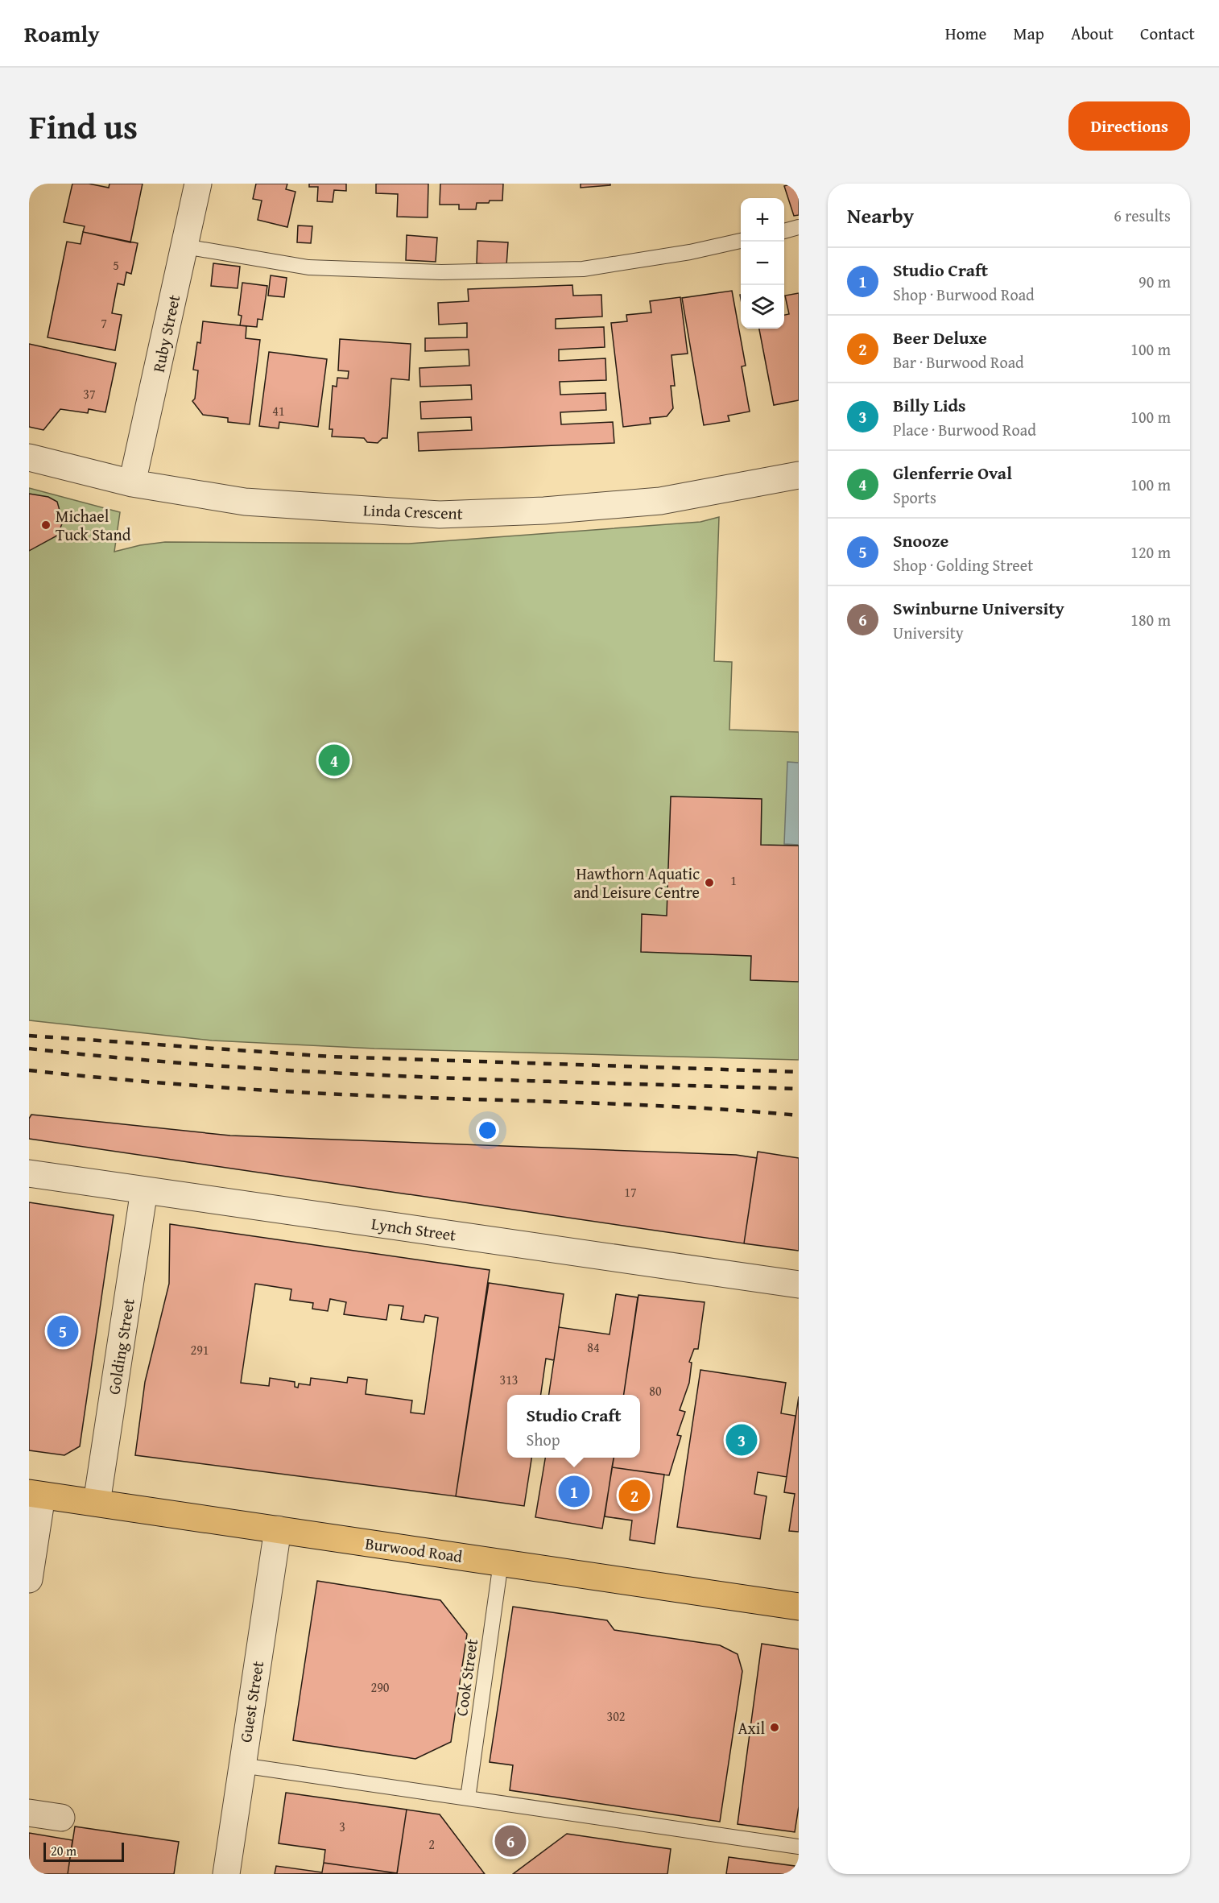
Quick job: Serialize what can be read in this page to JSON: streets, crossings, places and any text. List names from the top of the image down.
{
  "streets": {
    "main road": ["Burwood Road"],
    "street": [
      "Ruby Street",
      "Linda Crescent",
      "Lynch Street",
      "Golding Street",
      "Guest Street"
    ],
    "lane": ["Cook Street"]
  },
  "crossings": [
    ["Ruby Street", "Linda Crescent"],
    ["Lynch Street", "Golding Street"],
    ["Golding Street", "Burwood Road"],
    ["Burwood Road", "Cook Street"],
    ["Burwood Road", "Guest Street"]
  ],
  "places": ["Michael Tuck Stand", "Hawthorn Aquatic and Leisure Centre", "Axil"],
  "house_numbers": [
    "5",
    "7",
    "37",
    "41",
    "1",
    "17",
    "84",
    "291",
    "313",
    "80",
    "290",
    "302",
    "3",
    "2"
  ],
  "scale_bar": "20 m",
  "page": {
    "header": "Roamly",
    "nav": [
      "Home",
      "Map",
      "About",
      "Contact"
    ],
    "title": "Find us",
    "buttons": "Directions",
    "heading": ["Nearby", "6 results"],
    "map_buttons": ["+", "−"],
    "list": [
      {
        "mark": "1",
        "name": "Studio Craft",
        "note": "Shop · Burwood Road",
        "value": "90 m"
      },
      {
        "mark": "2",
        "name": "Beer Deluxe",
        "note": "Bar · Burwood Road",
        "value": "100 m"
      },
      {
        "mark": "3",
        "name": "Billy Lids",
        "note": "Place · Burwood Road",
        "value": "100 m"
      },
      {
        "mark": "4",
        "name": "Glenferrie Oval",
        "note": "Sports",
        "value": "100 m"
      },
      {
        "mark": "5",
        "name": "Snooze",
        "note": "Shop · Golding Street",
        "value": "120 m"
      },
      {
        "mark": "6",
        "name": "Swinburne University",
        "note": "University",
        "value": "180 m"
      }
    ],
    "pins": [
      "4",
      "5",
      "3",
      "1",
      "2",
      "6"
    ],
    "popup": ["Studio Craft", "Shop"],
    "scale": "20 m"
  }
}
